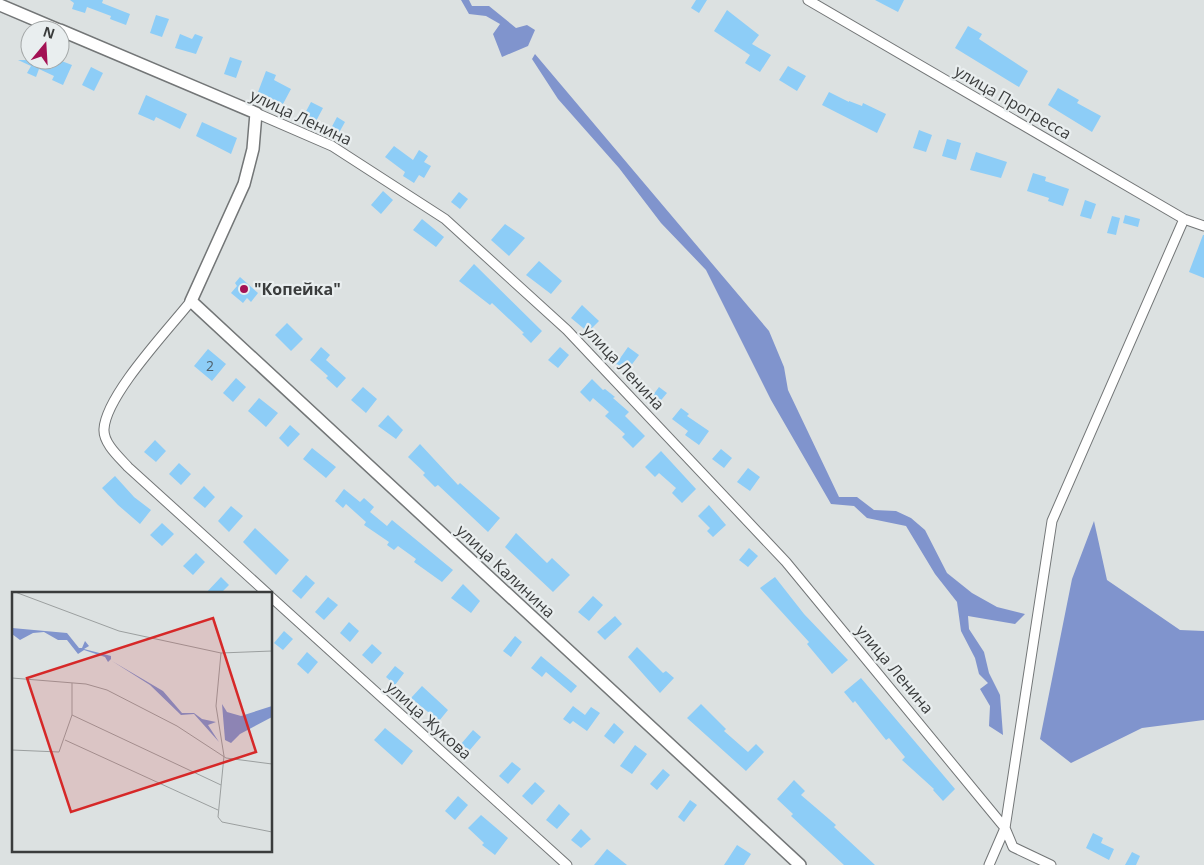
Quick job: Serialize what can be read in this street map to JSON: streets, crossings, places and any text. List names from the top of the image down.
{
  "streets": {
    "street": [
      "улица Прогресса",
      "улица Ленина",
      "улица Калинина",
      "улица Жукова"
    ]
  },
  "places": ["\"Копейка\""],
  "house_numbers": ["2"],
  "north": "top"
}
